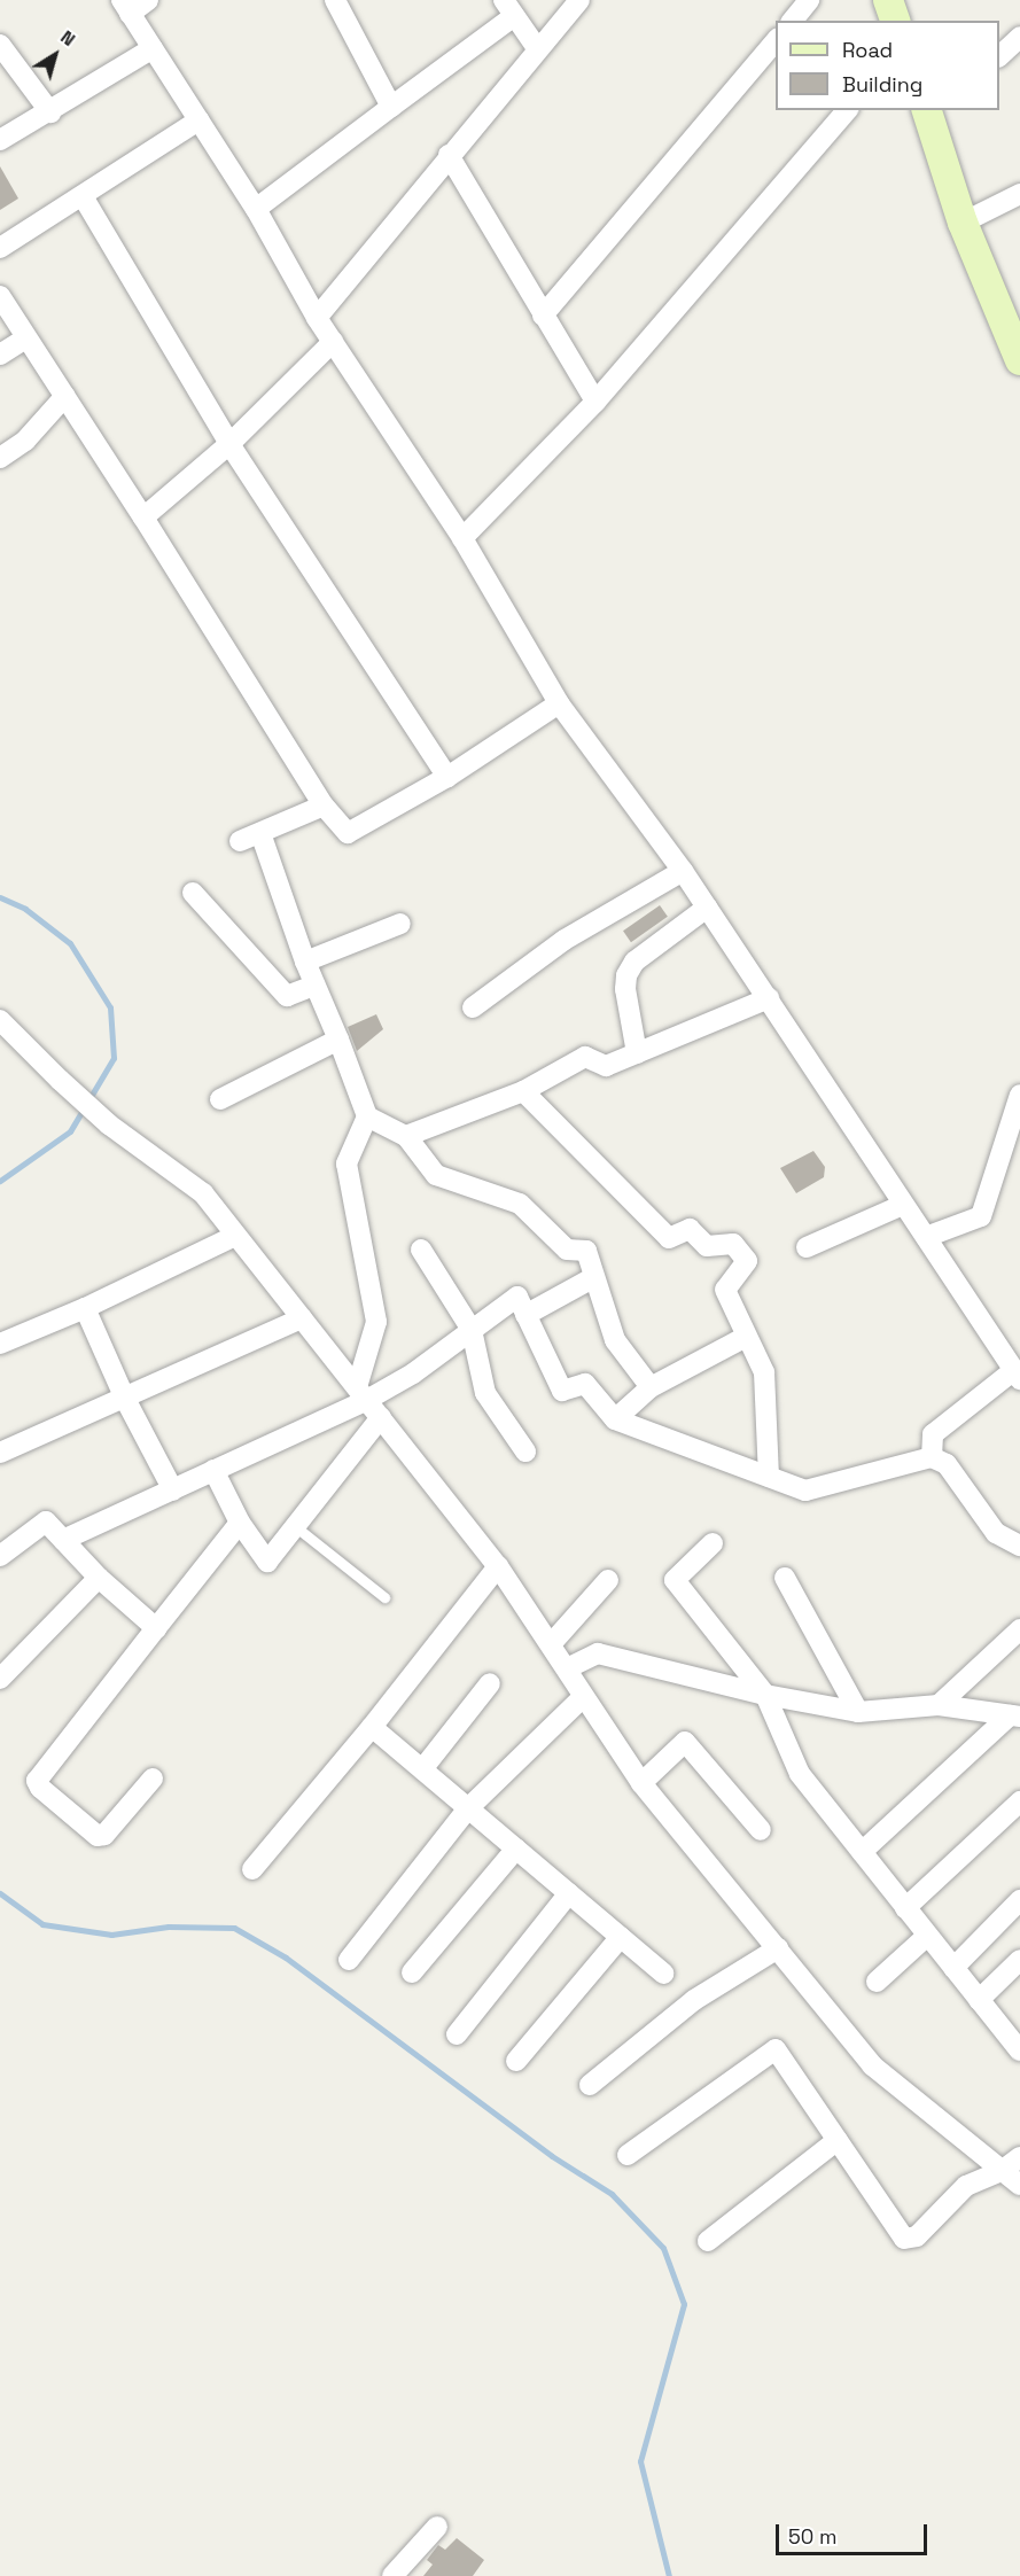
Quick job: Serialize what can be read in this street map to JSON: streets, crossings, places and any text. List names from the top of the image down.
{
  "legend": ["Road", "Building"],
  "scale_bar": "50 m",
  "north": "top right"
}
